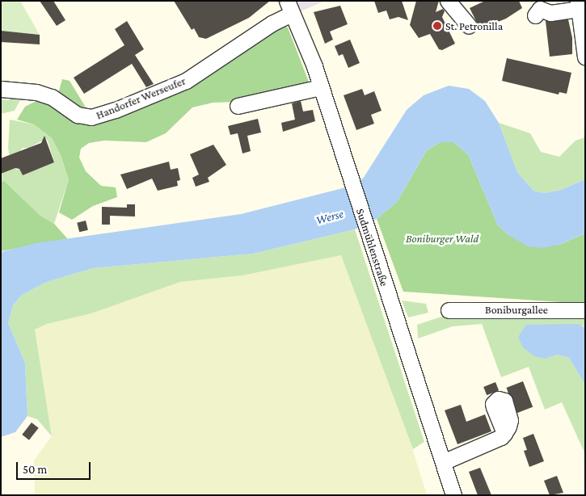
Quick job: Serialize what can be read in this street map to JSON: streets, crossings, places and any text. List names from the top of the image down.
{
  "streets": {
    "street": ["Handorfer Werseufer", "Sudmühlenstraße", "Boniburgallee"]
  },
  "crossings": [
    ["Handorfer Werseufer", "Sudmühlenstraße"]
  ],
  "water": ["Werse"],
  "parks": ["Boniburger Wald"],
  "places": ["St. Petronilla"],
  "scale_bar": "50 m"
}
